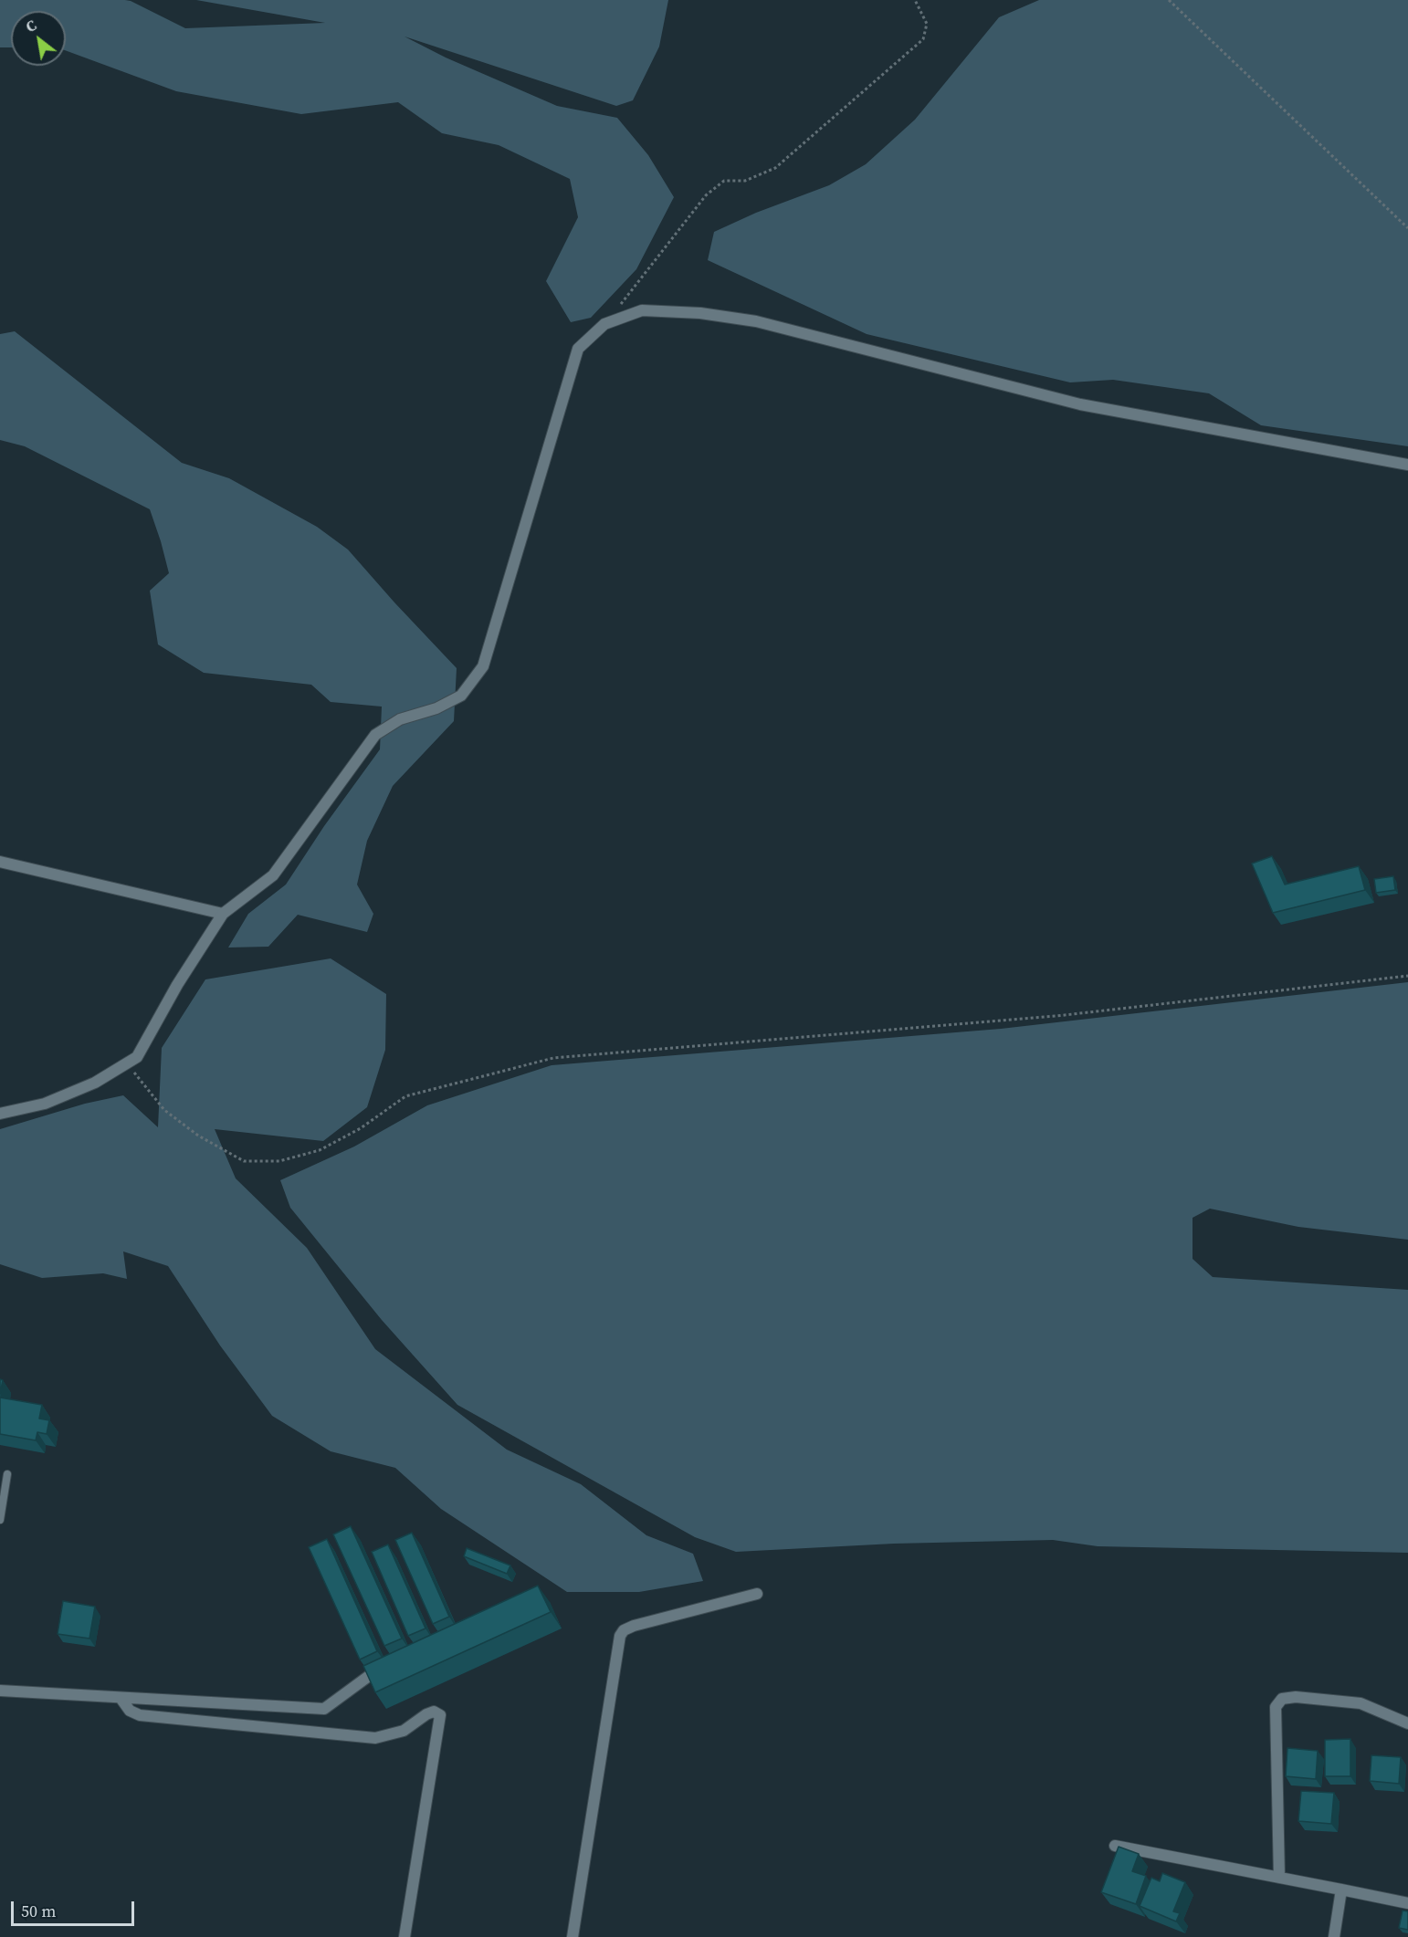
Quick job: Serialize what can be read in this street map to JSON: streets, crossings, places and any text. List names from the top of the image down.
{
  "scale_bar": "50 m",
  "north": "top left"
}
